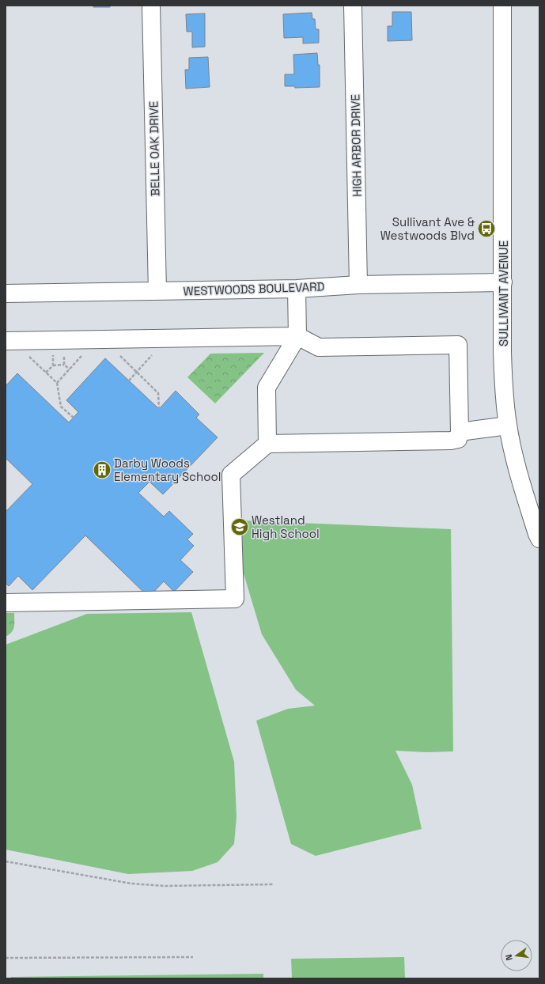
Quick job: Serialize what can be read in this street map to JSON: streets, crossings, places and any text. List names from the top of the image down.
{
  "streets": {
    "street": [
      "HIGH ARBOR DRIVE",
      "BELLE OAK DRIVE",
      "WESTWOODS BOULEVARD",
      "SULLIVANT AVENUE"
    ]
  },
  "crossings": [
    ["HIGH ARBOR DRIVE", "WESTWOODS BOULEVARD"],
    ["BELLE OAK DRIVE", "WESTWOODS BOULEVARD"],
    ["WESTWOODS BOULEVARD", "SULLIVANT AVENUE"]
  ],
  "places": {
    "bus stop": ["Sullivant Ave & Westwoods Blvd"],
    "building": ["Darby Woods Elementary School"],
    "school or university": ["Westland High School"]
  },
  "north": "left"
}
